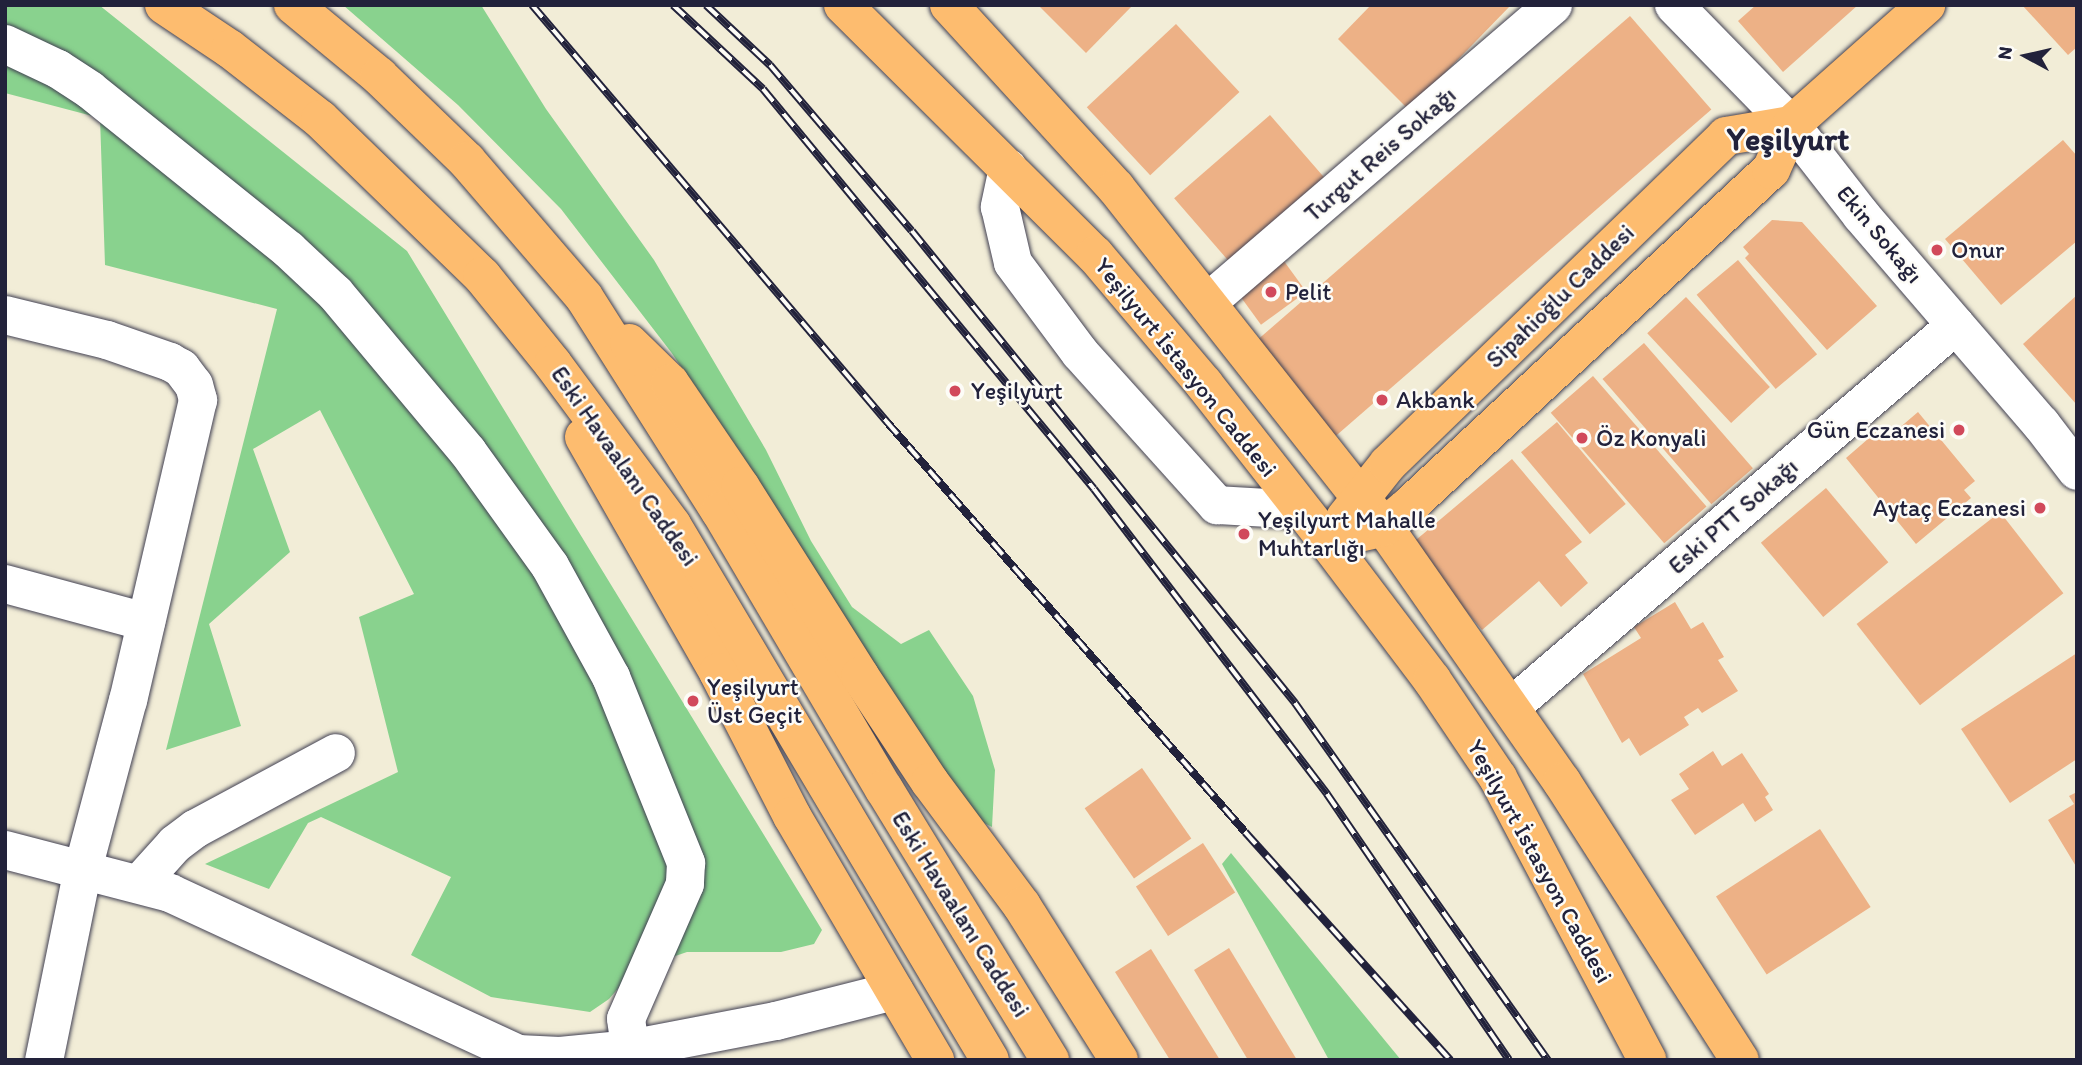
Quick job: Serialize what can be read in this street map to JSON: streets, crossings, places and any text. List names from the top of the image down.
{
  "streets": {
    "main road": ["Sipahioğlu Caddesi", "Yeşilyurt İstasyon Caddesi", "Eski Havaalanı Caddesi"],
    "street": ["Turgut Reis Sokağı", "Ekin Sokağı", "Eski PTT Sokağı"]
  },
  "crossings": [
    ["Turgut Reis Sokağı", "Yeşilyurt İstasyon Caddesi"],
    ["Ekin Sokağı", "Sipahioğlu Caddesi"],
    ["Ekin Sokağı", "Eski PTT Sokağı"],
    ["Sipahioğlu Caddesi", "Yeşilyurt İstasyon Caddesi"],
    ["Yeşilyurt İstasyon Caddesi", "Eski PTT Sokağı"]
  ],
  "districts": ["Yeşilyurt"],
  "places": [
    "Onur",
    "Pelit",
    "Yeşilyurt",
    "Akbank",
    "Gün Eczanesi",
    "Öz Konyali",
    "Aytaç Eczanesi",
    "Yeşilyurt Mahalle Muhtarlığı",
    "Yeşilyurt Üst Geçit"
  ],
  "north": "left"
}
